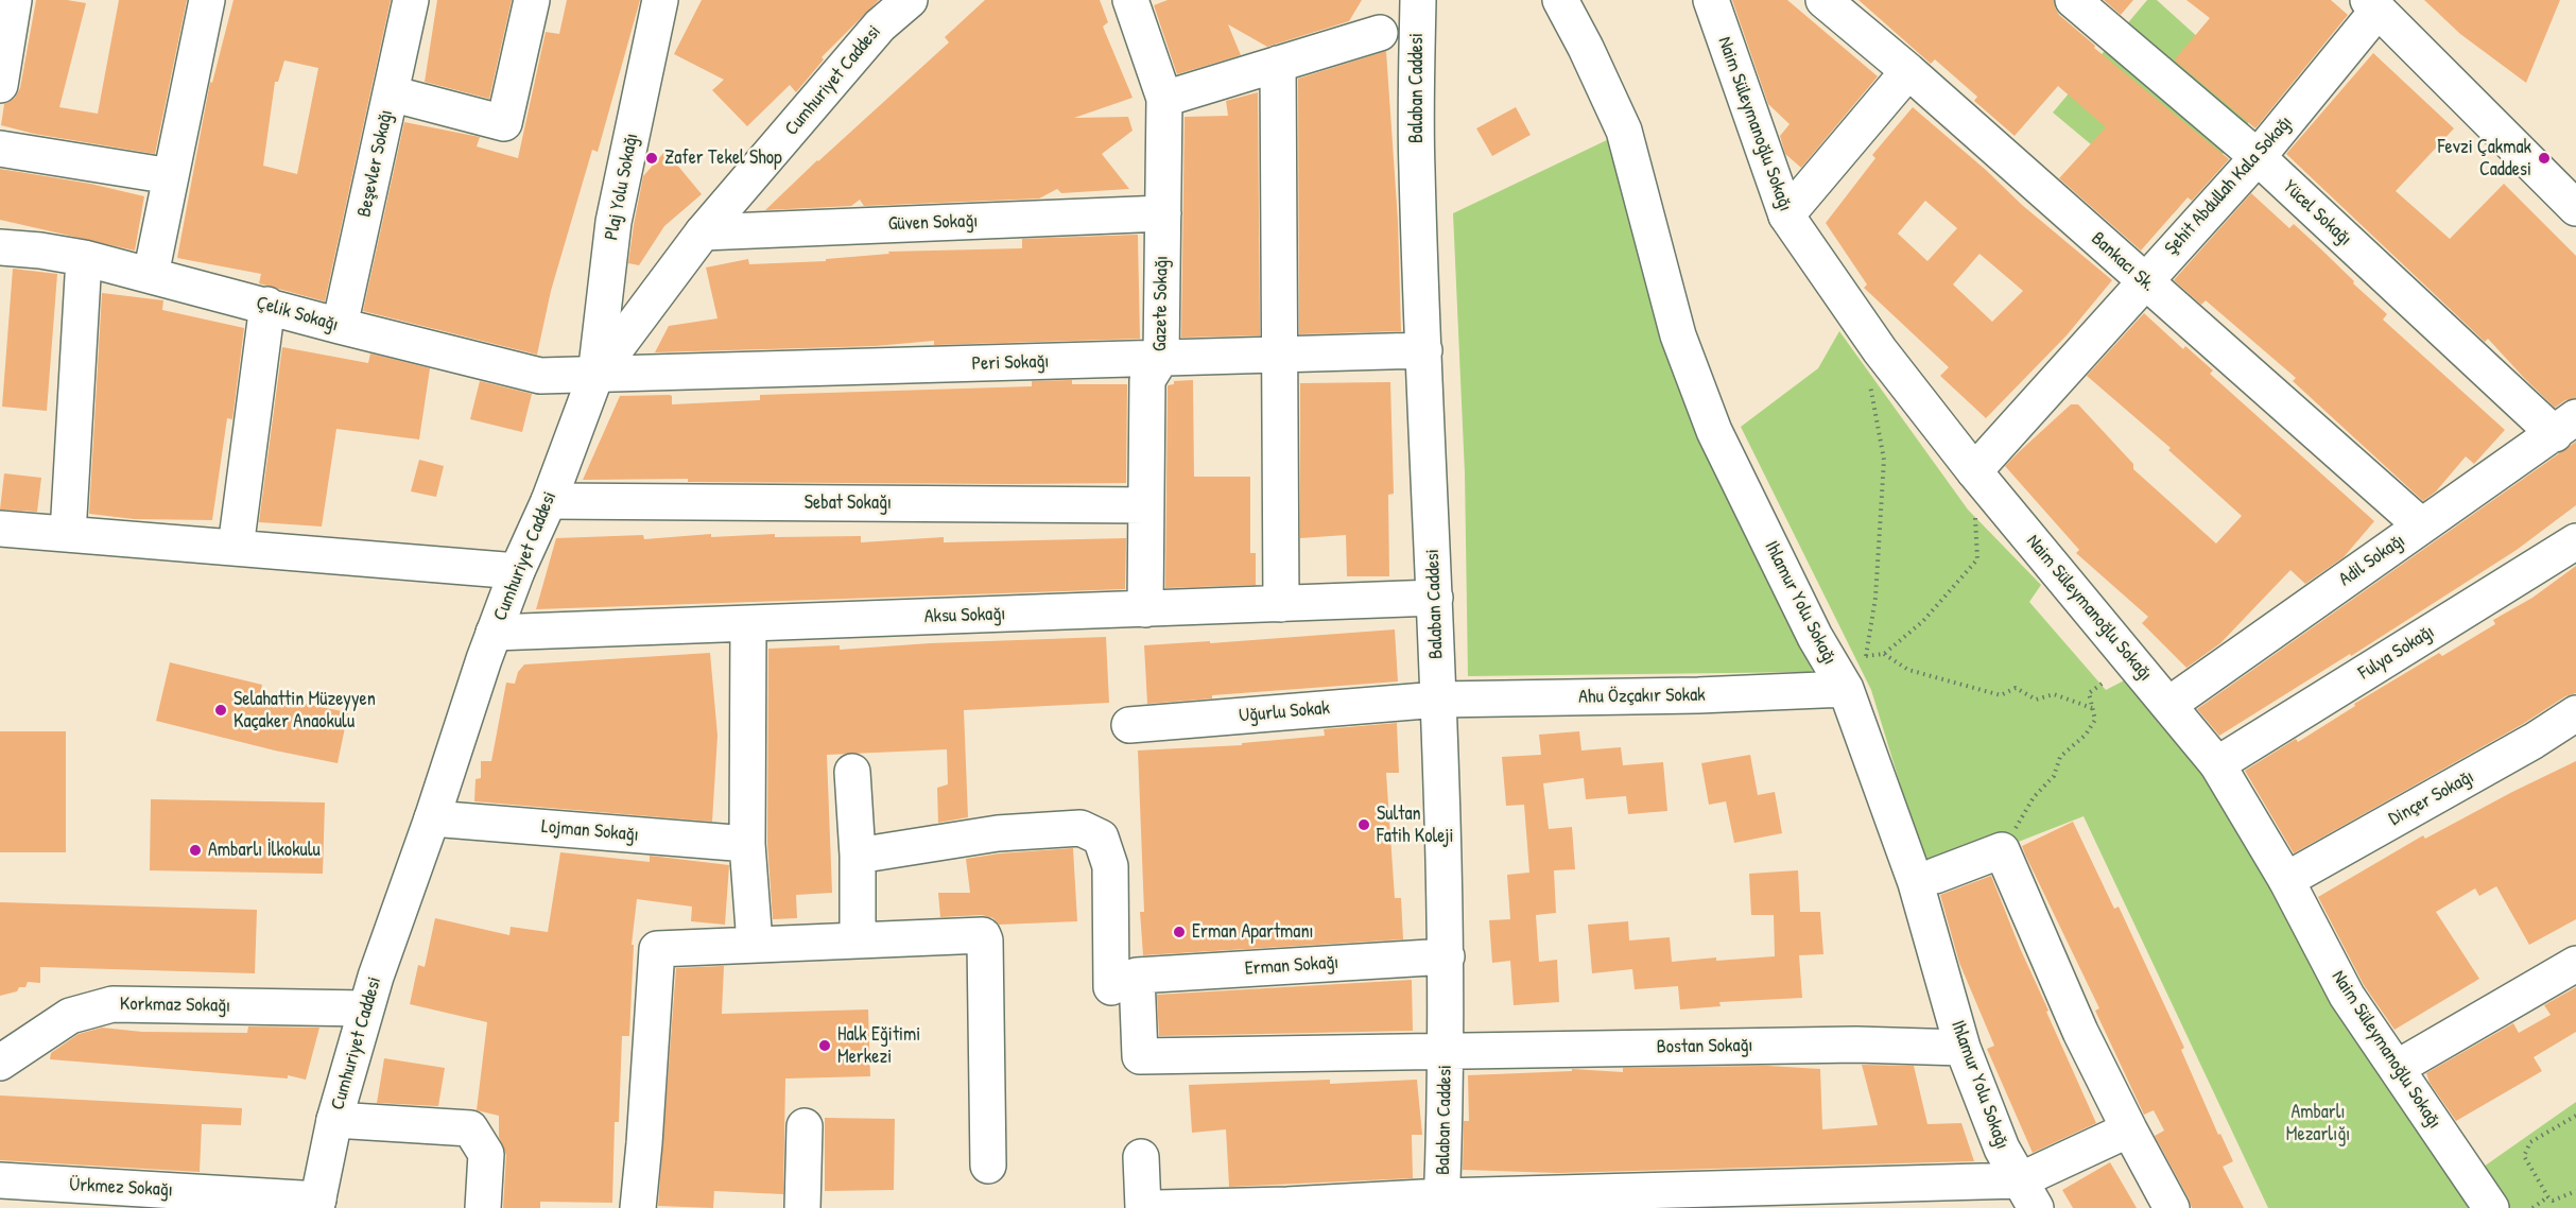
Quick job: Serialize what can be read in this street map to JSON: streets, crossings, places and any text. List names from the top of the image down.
{
  "streets": {
    "street": [
      "Cumhuriyet Caddesi",
      "Balaban Caddesi",
      "Naim Süleymanoğlu Sokağı",
      "Beşevler Sokağı",
      "Şehit Abdullah Kala Sokağı",
      "Plaj Yolu Sokağı",
      "Yücel Sokağı",
      "Güven Sokağı",
      "Bankacı Sk.",
      "Gazete Sokağı",
      "Çelik Sokağı",
      "Peri Sokağı",
      "Sebat Sokağı",
      "Adil Sokağı",
      "Ihlamur Yolu Sokağı",
      "Aksu Sokağı",
      "Fulya Sokağı",
      "Ahu Özçakır Sokak",
      "Uğurlu Sokak",
      "Dinçer Sokağı",
      "Lojman Sokağı",
      "Erman Sokağı",
      "Korkmaz Sokağı",
      "Bostan Sokağı",
      "Ürkmez Sokağı"
    ]
  },
  "crossings": [
    ["Cumhuriyet Caddesi", "Plaj Yolu Sokağı"],
    ["Cumhuriyet Caddesi", "Güven Sokağı"],
    ["Cumhuriyet Caddesi", "Çelik Sokağı"],
    ["Cumhuriyet Caddesi", "Peri Sokağı"],
    ["Cumhuriyet Caddesi", "Sebat Sokağı"],
    ["Cumhuriyet Caddesi", "Aksu Sokağı"],
    ["Cumhuriyet Caddesi", "Lojman Sokağı"],
    ["Cumhuriyet Caddesi", "Korkmaz Sokağı"],
    ["Cumhuriyet Caddesi", "Ürkmez Sokağı"],
    ["Balaban Caddesi", "Peri Sokağı"],
    ["Balaban Caddesi", "Aksu Sokağı"],
    ["Balaban Caddesi", "Ahu Özçakır Sokak"],
    ["Balaban Caddesi", "Uğurlu Sokak"],
    ["Balaban Caddesi", "Erman Sokağı"],
    ["Balaban Caddesi", "Bostan Sokağı"],
    ["Naim Süleymanoğlu Sokağı", "Şehit Abdullah Kala Sokağı"],
    ["Naim Süleymanoğlu Sokağı", "Adil Sokağı"],
    ["Naim Süleymanoğlu Sokağı", "Fulya Sokağı"],
    ["Naim Süleymanoğlu Sokağı", "Dinçer Sokağı"],
    ["Beşevler Sokağı", "Çelik Sokağı"],
    ["Şehit Abdullah Kala Sokağı", "Yücel Sokağı"],
    ["Şehit Abdullah Kala Sokağı", "Bankacı Sk."],
    ["Plaj Yolu Sokağı", "Çelik Sokağı"],
    ["Plaj Yolu Sokağı", "Peri Sokağı"],
    ["Yücel Sokağı", "Adil Sokağı"],
    ["Güven Sokağı", "Gazete Sokağı"],
    ["Bankacı Sk.", "Adil Sokağı"],
    ["Gazete Sokağı", "Peri Sokağı"],
    ["Gazete Sokağı", "Sebat Sokağı"],
    ["Gazete Sokağı", "Aksu Sokağı"],
    ["Çelik Sokağı", "Peri Sokağı"],
    ["Ihlamur Yolu Sokağı", "Ahu Özçakır Sokak"],
    ["Ihlamur Yolu Sokağı", "Bostan Sokağı"],
    ["Ahu Özçakır Sokak", "Uğurlu Sokak"],
    ["Erman Sokağı", "Bostan Sokağı"]
  ],
  "parks": ["Ambarlı Mezarlığı"],
  "places": [
    "Zafer Tekel Shop",
    "Fevzi Çakmak Caddesi",
    "Selahattin Müzeyyen Kaçaker Anaokulu",
    "Sultan Fatih Koleji",
    "Ambarlı İlkokulu",
    "Erman Apartmanı",
    "Halk Eğitimi Merkezi"
  ]
}
